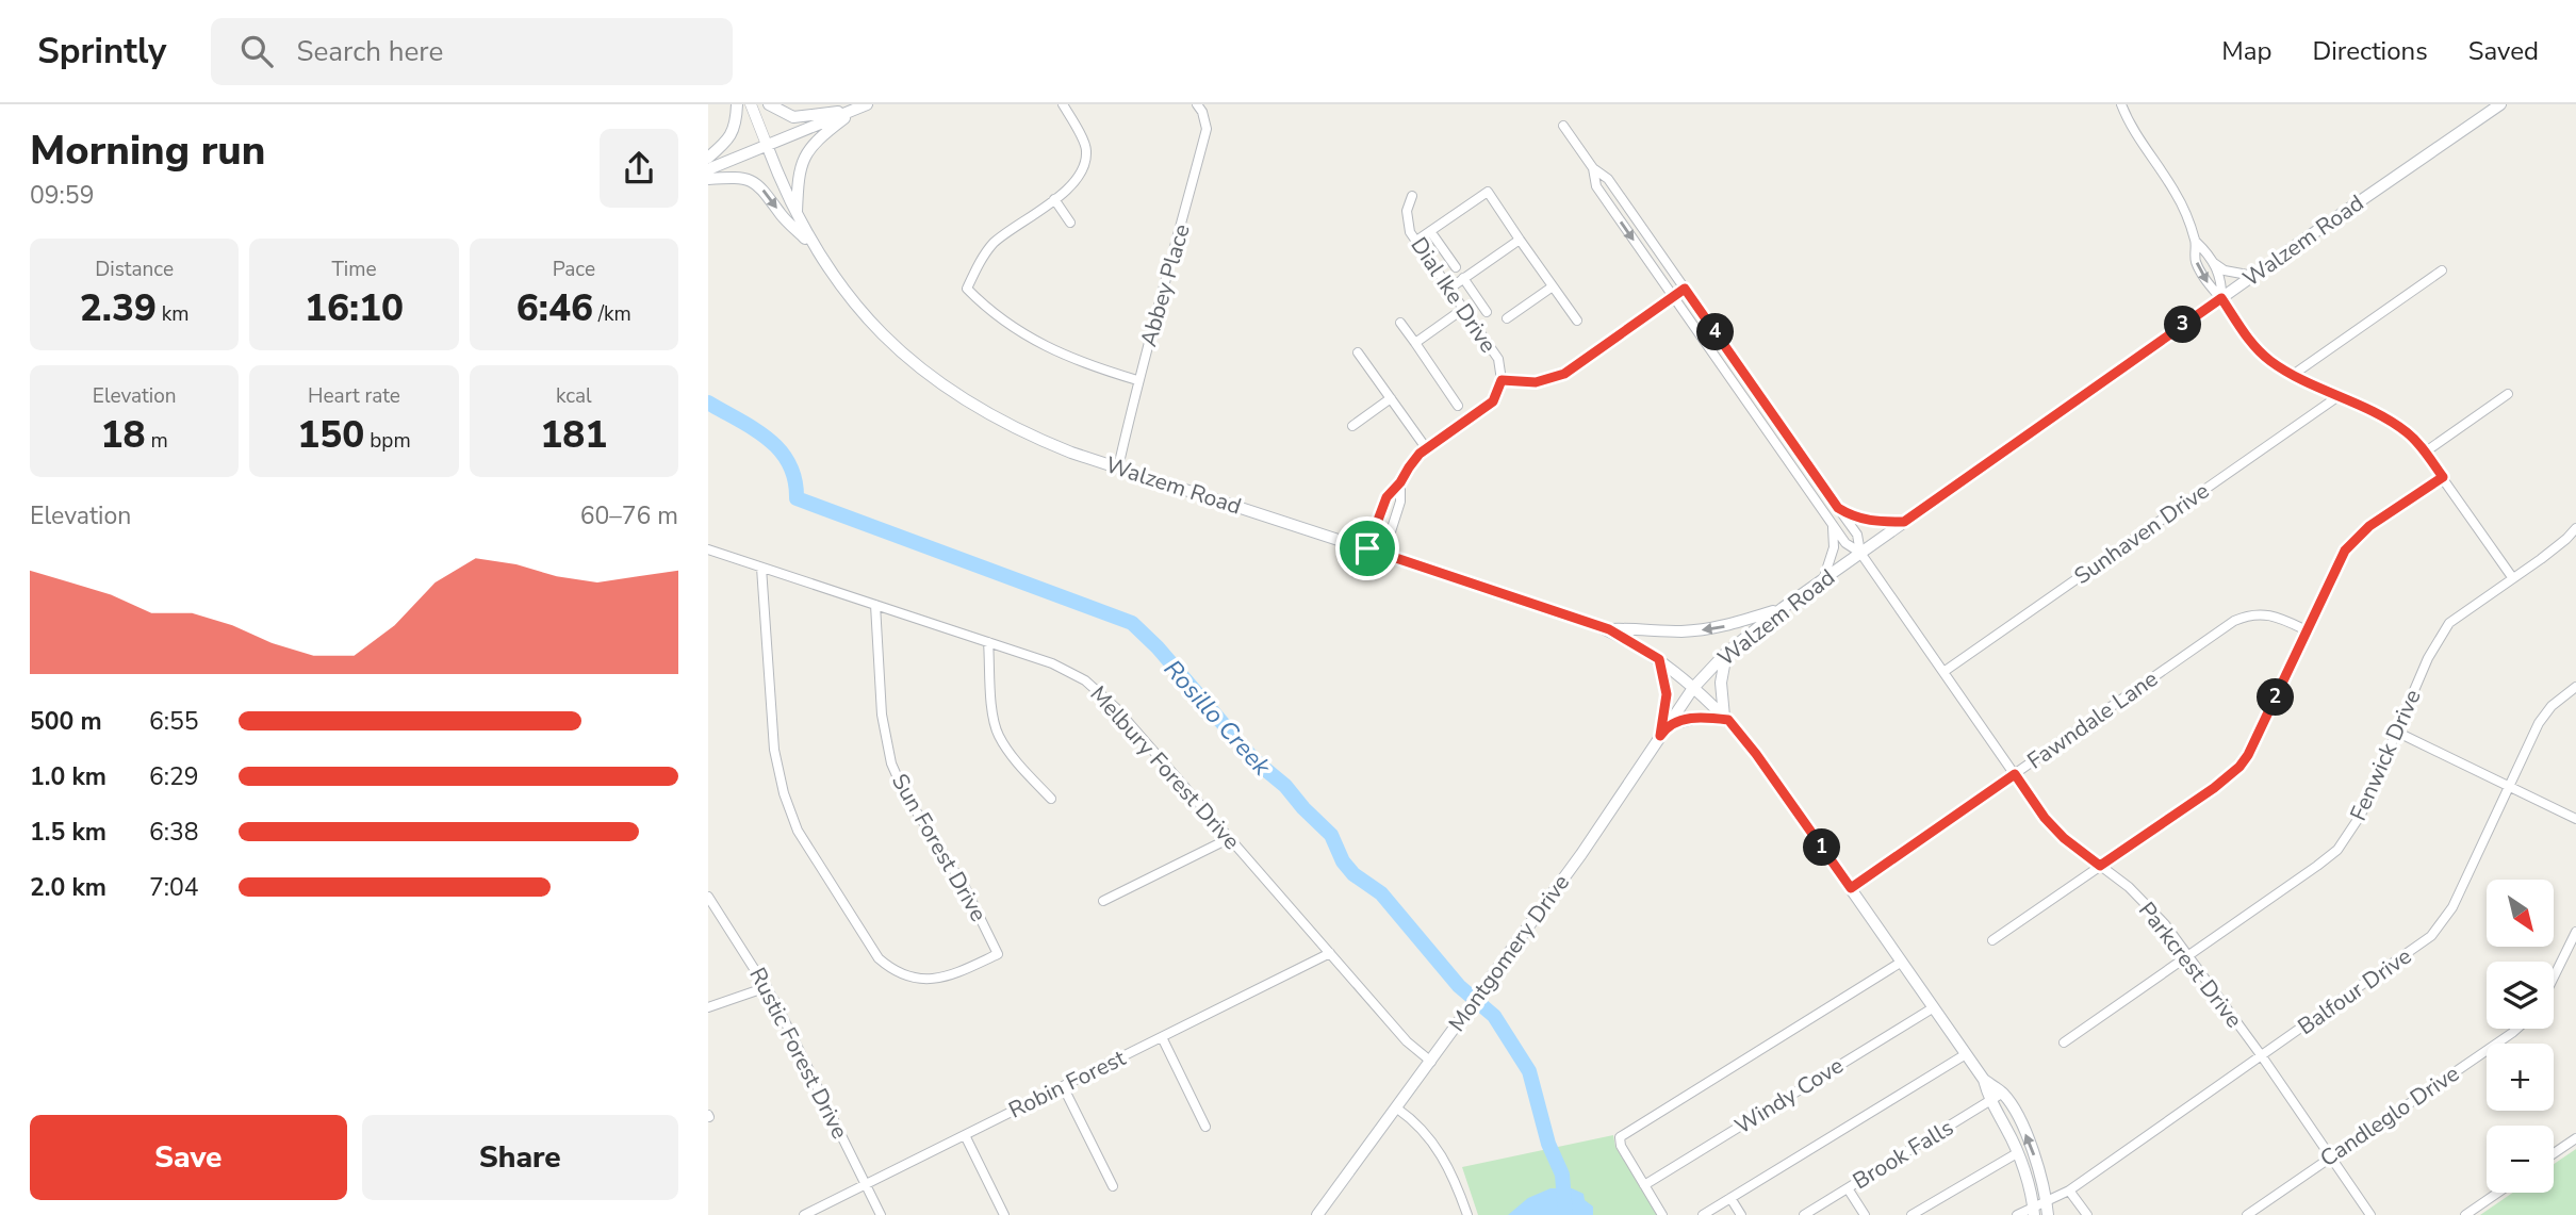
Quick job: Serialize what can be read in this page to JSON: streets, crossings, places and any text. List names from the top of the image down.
{
  "streets": {
    "main road": ["Walzem Road", "Montgomery Drive"],
    "street": [
      "Abbey Place",
      "Dial Ike Drive",
      "Sunhaven Drive",
      "Fawndale Lane",
      "Fenwick Drive",
      "Melbury Forest Drive",
      "Sun Forest Drive",
      "Parkcrest Drive",
      "Balfour Drive",
      "Rustic Forest Drive",
      "Robin Forest",
      "Windy Cove",
      "Candleglo Drive",
      "Brook Falls"
    ]
  },
  "crossings": [
    ["Walzem Road", "Abbey Place"],
    ["Walzem Road", "Dial Ike Drive"],
    ["Walzem Road", "Montgomery Drive"],
    ["Walzem Road", "Parkcrest Drive"],
    ["Sunhaven Drive", "Parkcrest Drive"],
    ["Fawndale Lane", "Parkcrest Drive"],
    ["Fenwick Drive", "Parkcrest Drive"],
    ["Melbury Forest Drive", "Sun Forest Drive"],
    ["Melbury Forest Drive", "Montgomery Drive"],
    ["Melbury Forest Drive", "Robin Forest"],
    ["Parkcrest Drive", "Balfour Drive"],
    ["Parkcrest Drive", "Candleglo Drive"],
    ["Rustic Forest Drive", "Robin Forest"]
  ],
  "water": ["Rosillo Creek"],
  "north": "bottom right",
  "page": {
    "header": "Sprintly",
    "search": "Search here",
    "nav": ["Map", "Directions", "Saved"],
    "heading": ["Morning run", "09:59"],
    "stats": [
      ["Distance", "2.39 km"],
      ["Time", "16:10"],
      ["Pace", "6:46 /km"],
      ["Elevation", "18 m"],
      ["Heart rate", "150 bpm"],
      ["kcal", "181"]
    ],
    "pins": [
      "3",
      "4",
      "2",
      "1"
    ],
    "chart": ["Elevation", "60–76 m"],
    "list": [
      {
        "name": "500 m",
        "note": "6:55"
      },
      {
        "name": "1.0 km",
        "note": "6:29"
      },
      {
        "name": "1.5 km",
        "note": "6:38"
      },
      {
        "name": "2.0 km",
        "note": "7:04"
      }
    ],
    "map_buttons": ["+", "−"],
    "buttons": ["Save", "Share"]
  }
}
